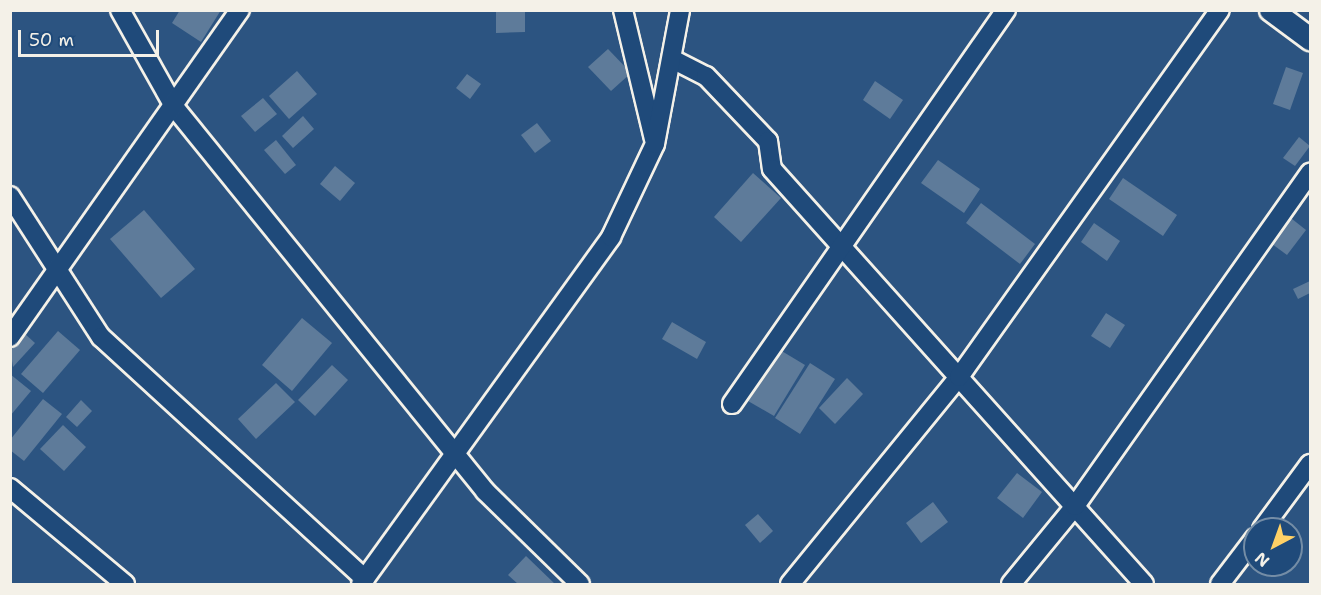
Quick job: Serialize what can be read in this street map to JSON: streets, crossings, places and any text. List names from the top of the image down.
{
  "scale_bar": "50 m",
  "north": "bottom left"
}
